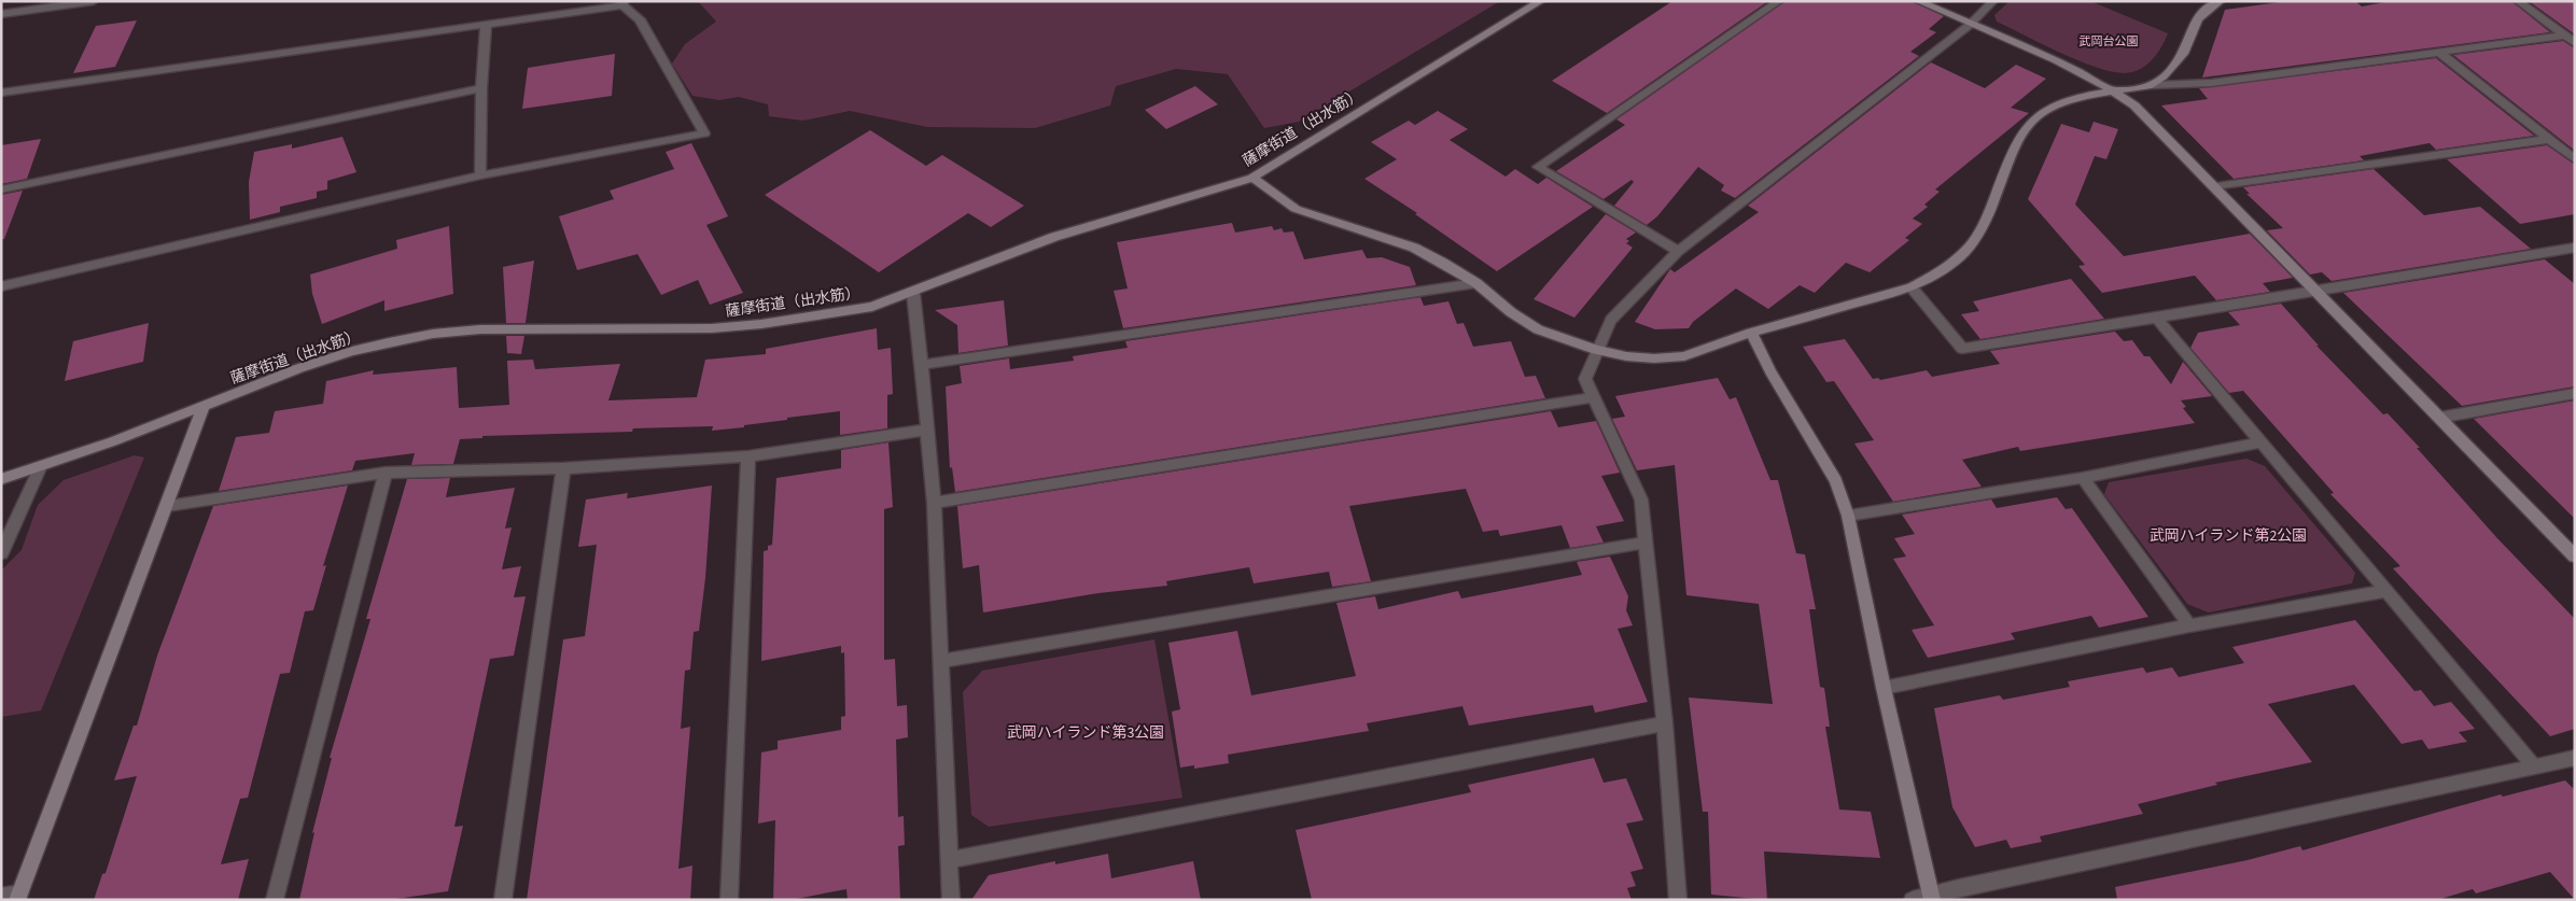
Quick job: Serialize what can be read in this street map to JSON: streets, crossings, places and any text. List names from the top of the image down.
{
  "streets": {
    "street": ["薩摩街道（出水筋）"]
  },
  "parks": ["武岡台公園", "武岡ハイランド第2公園", "武岡ハイランド第3公園"]
}
